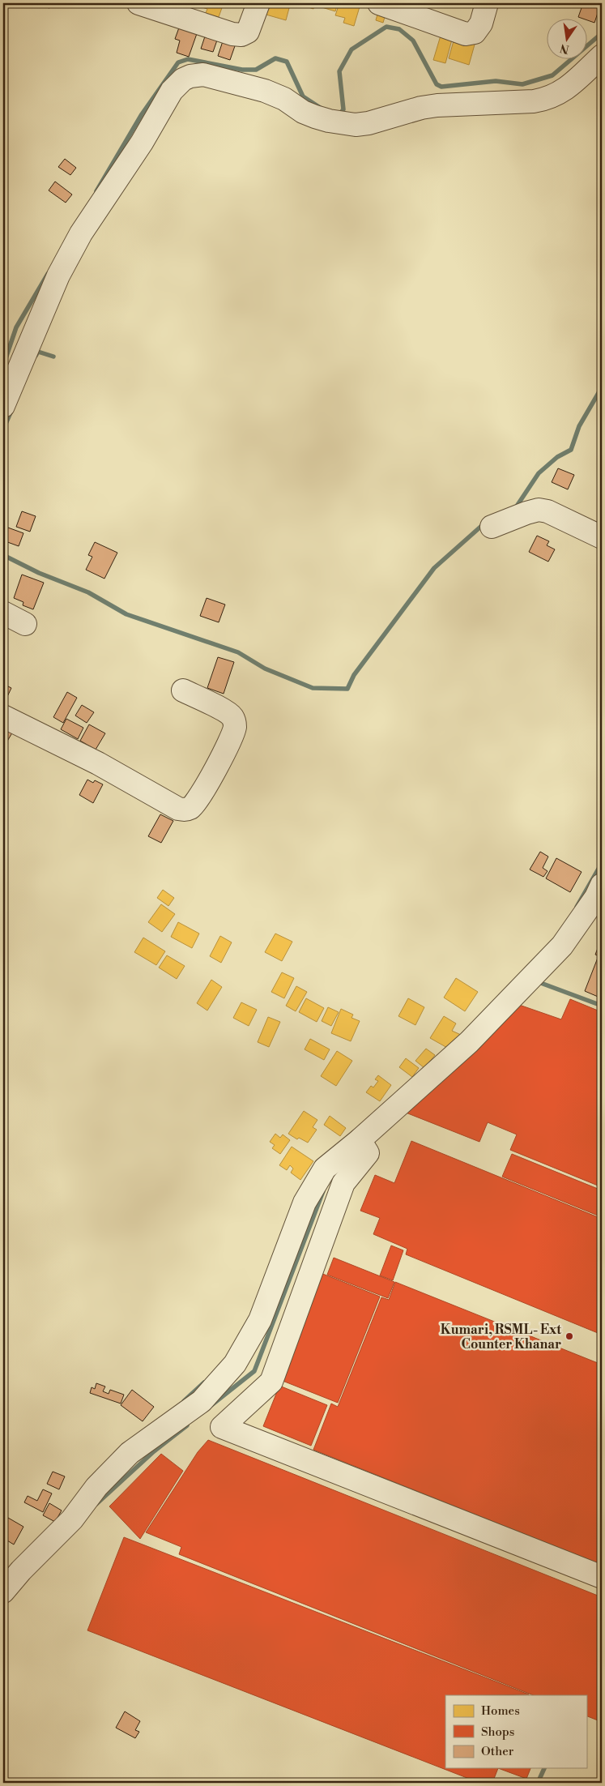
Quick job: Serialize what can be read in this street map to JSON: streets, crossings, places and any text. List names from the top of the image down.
{
  "places": ["Kumari, RSML- Ext Counter Khanar"],
  "legend": ["Homes", "Shops", "Other"],
  "north": "bottom"
}
